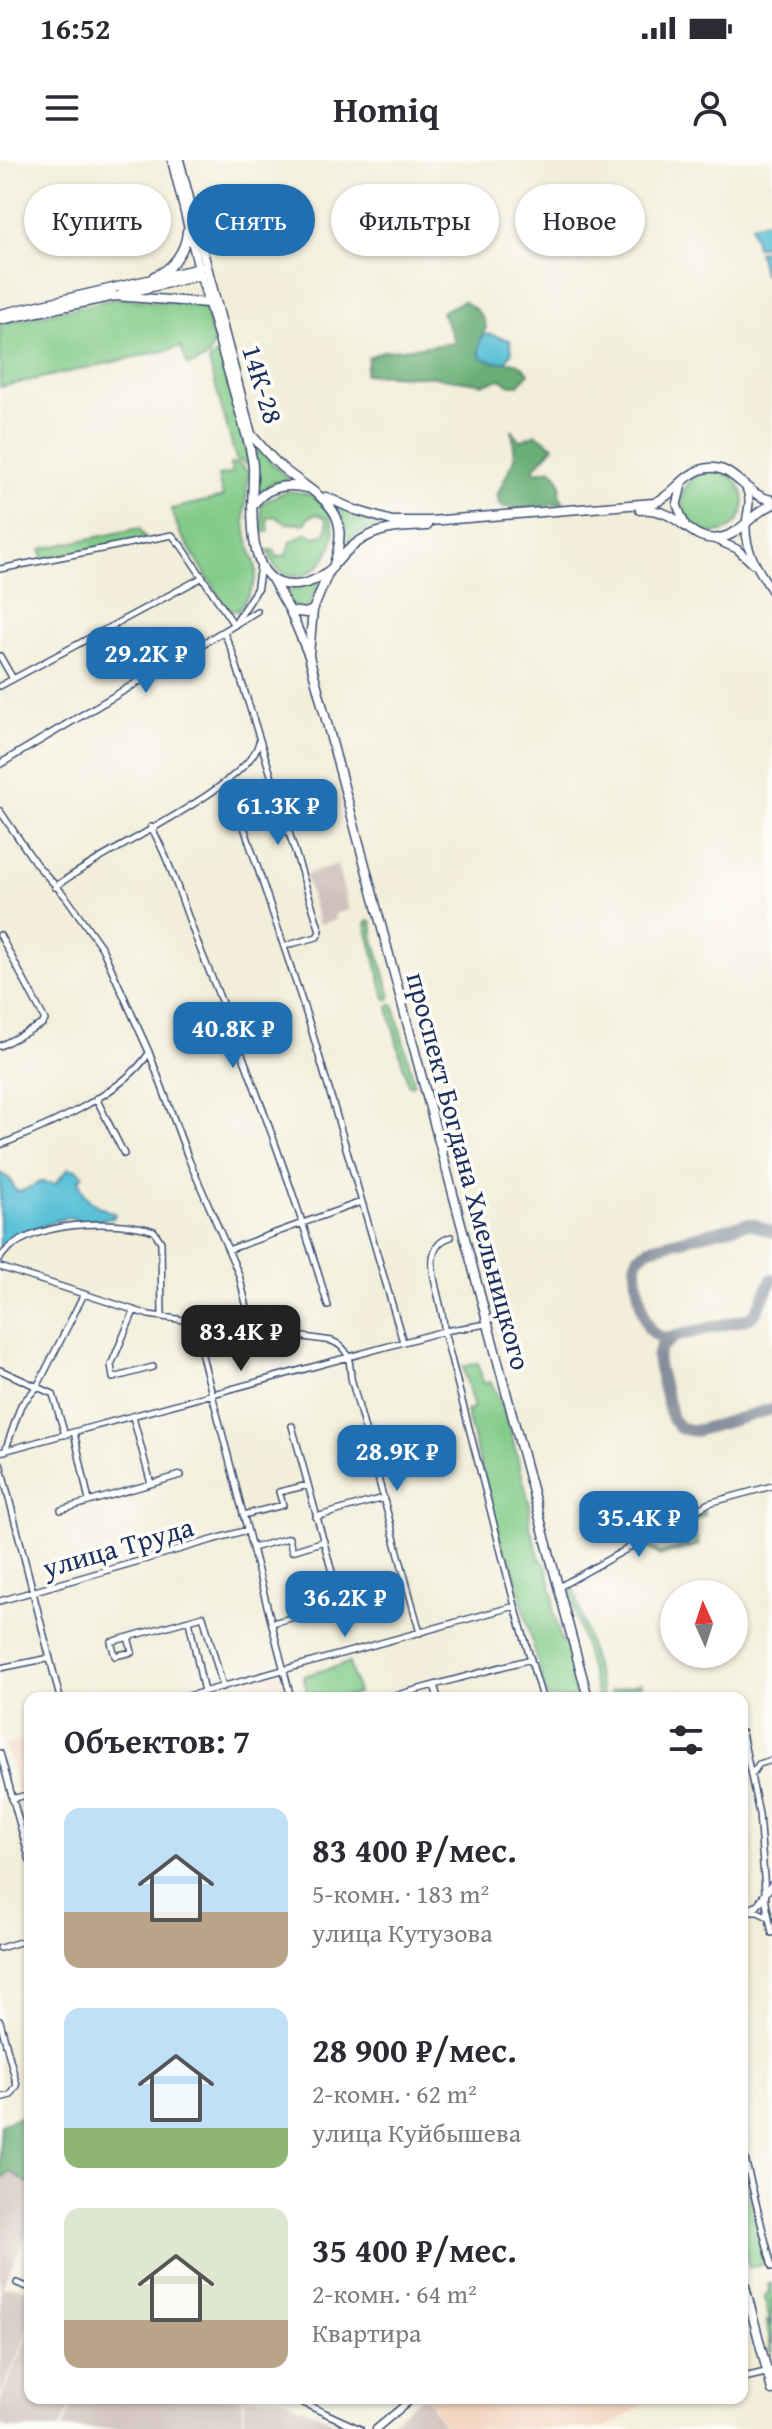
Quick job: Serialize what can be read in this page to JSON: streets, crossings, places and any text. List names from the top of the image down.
{
  "streets": {
    "main road": ["14К-28", "проспект Богдана Хмельницкого"],
    "street": ["улица Труда"]
  },
  "crossings": [
    ["14К-28", "проспект Богдана Хмельницкого"]
  ],
  "north": "top",
  "page": {
    "status": "16:52",
    "header": "Homiq",
    "chip": [
      "Купить",
      "Снять",
      "Фильтры",
      "Новое"
    ],
    "price": [
      "29.2K ₽",
      "61.3K ₽",
      "40.8K ₽",
      "83.4K ₽",
      "28.9K ₽",
      "35.4K ₽",
      "36.2K ₽"
    ],
    "heading": "Объектов: 7",
    "list": [
      {
        "name": "83 400 ₽/мес.",
        "note": "5-комн. · 183 m² · улица Кутузова"
      },
      {
        "name": "28 900 ₽/мес.",
        "note": "2-комн. · 62 m² · улица Куйбышева"
      },
      {
        "name": "35 400 ₽/мес.",
        "note": "2-комн. · 64 m² · Квартира"
      }
    ]
  }
}
